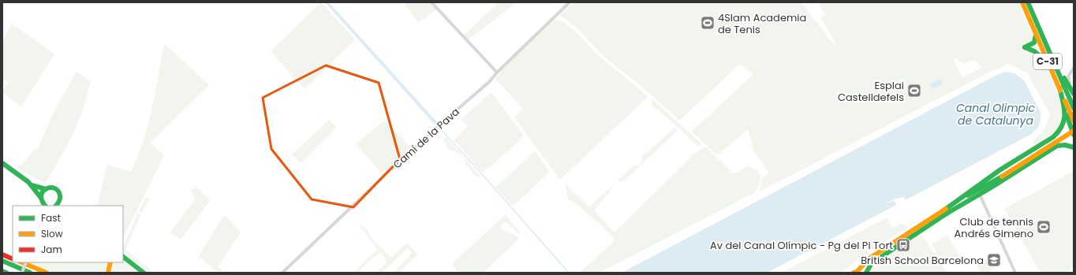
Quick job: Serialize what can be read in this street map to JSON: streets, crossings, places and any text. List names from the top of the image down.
{
  "streets": {
    "main road": ["C-31"],
    "street": ["Camí de la Pava"]
  },
  "water": ["Canal Olimpic de Catalunya"],
  "places": {
    "sports": ["4Slam Academia de Tenis", "Esplai Castelldefels", "Club de tennis Andrés Gimeno"],
    "bus stop": ["Av del Canal Olímpic - Pg del Pi Tort"],
    "school or university": ["British School Barcelona"]
  },
  "legend": ["Fast", "Slow", "Jam"]
}
